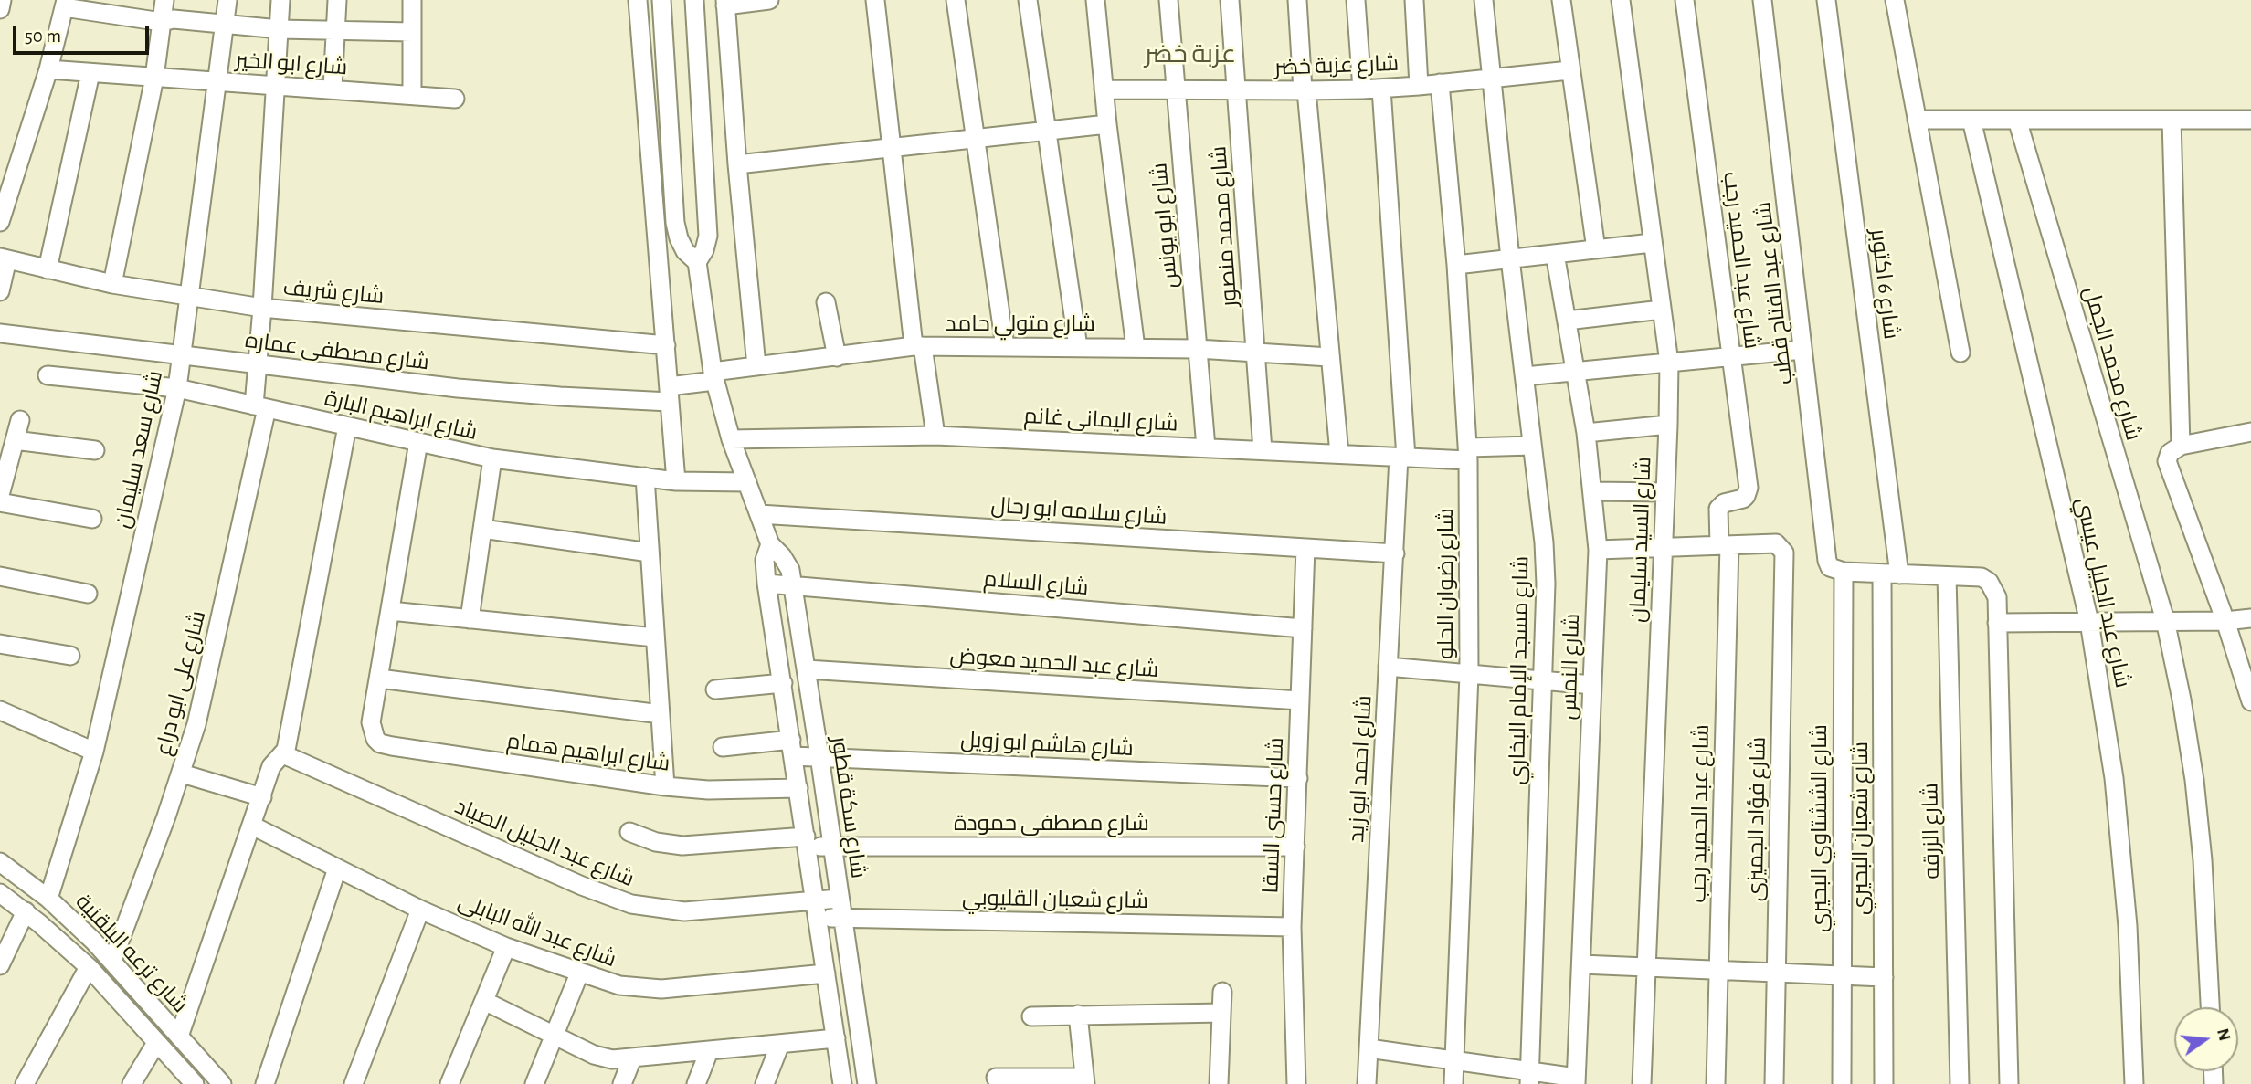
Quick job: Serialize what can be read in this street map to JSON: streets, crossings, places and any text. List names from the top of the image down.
{
  "streets": {
    "street": [
      "شارع ابو الخير",
      "شارع عزبة خضر",
      "شارع ابو يونس",
      "شارع محمد منصور",
      "شارع عبد الحميد رجب",
      "شارع 6 اكتوبر",
      "شارع شريف",
      "شارع عبد الفتاح قطب",
      "شارع متولي حامد",
      "شارع مصطفى عماره",
      "شارع محمد الجمل",
      "شارع ابراهيم البارة",
      "شارع اليمانى غانم",
      "شارع سعد سليمان",
      "شارع سلامه ابو رحال",
      "شارع السيد سليمان",
      "شارع السلام",
      "شارع رضوان الحلو",
      "شارع عبد الجليل عيسي",
      "شارع عبد الحميد معوض",
      "شارع النمس",
      "شارع مسجد الإمام البخاري",
      "شارع على ابو دراع",
      "شارع هاشم ابو زويل",
      "شارع ابراهيم همام",
      "شارع احمد ابو زيد",
      "شارع سكة قطور",
      "شارع حسنى السقا",
      "شارع فؤاد الجميزى",
      "شارع مصطفى حمودة",
      "شارع الششتاوي البحيري",
      "شارع شعبان البحيري",
      "شارع الزرقه",
      "شارع عبد الجليل الصياد",
      "شارع شعبان القليوبي",
      "شارع عبد الله البابلى",
      "شارع ترعه البلقنية"
    ]
  },
  "crossings": [
    ["شارع ابو الخير", "شارع سعد سليمان"],
    ["شارع ابو الخير", "شارع على ابو دراع"],
    ["شارع عزبة خضر", "شارع ابو يونس"],
    ["شارع عزبة خضر", "شارع محمد منصور"],
    ["شارع عزبة خضر", "شارع رضوان الحلو"],
    ["شارع عزبة خضر", "شارع مسجد الإمام البخاري"],
    ["شارع عزبة خضر", "شارع احمد ابو زيد"],
    ["شارع ابو يونس", "شارع متولي حامد"],
    ["شارع ابو يونس", "شارع اليمانى غانم"],
    ["شارع محمد منصور", "شارع متولي حامد"],
    ["شارع محمد منصور", "شارع اليمانى غانم"],
    ["شارع عبد الحميد رجب", "شارع فؤاد الجميزى"],
    ["شارع 6 اكتوبر", "شارع شعبان البحيري"],
    ["شارع شريف", "شارع سعد سليمان"],
    ["شارع شريف", "شارع على ابو دراع"],
    ["شارع عبد الفتاح قطب", "شارع الششتاوي البحيري"],
    ["شارع متولي حامد", "شارع مصطفى عماره"],
    ["شارع متولي حامد", "شارع سكة قطور"],
    ["شارع مصطفى عماره", "شارع سعد سليمان"],
    ["شارع مصطفى عماره", "شارع على ابو دراع"],
    ["شارع مصطفى عماره", "شارع سكة قطور"],
    ["شارع ابراهيم البارة", "شارع سعد سليمان"],
    ["شارع ابراهيم البارة", "شارع على ابو دراع"],
    ["شارع ابراهيم البارة", "شارع سكة قطور"],
    ["شارع اليمانى غانم", "شارع رضوان الحلو"],
    ["شارع اليمانى غانم", "شارع مسجد الإمام البخاري"],
    ["شارع اليمانى غانم", "شارع احمد ابو زيد"],
    ["شارع اليمانى غانم", "شارع سكة قطور"],
    ["شارع سعد سليمان", "شارع ترعه البلقنية"],
    ["شارع سلامه ابو رحال", "شارع احمد ابو زيد"],
    ["شارع سلامه ابو رحال", "شارع سكة قطور"],
    ["شارع سلامه ابو رحال", "شارع حسنى السقا"],
    ["شارع السلام", "شارع سكة قطور"],
    ["شارع السلام", "شارع حسنى السقا"],
    ["شارع عبد الحميد معوض", "شارع سكة قطور"],
    ["شارع عبد الحميد معوض", "شارع حسنى السقا"],
    ["شارع على ابو دراع", "شارع ترعه البلقنية"],
    ["شارع هاشم ابو زويل", "شارع سكة قطور"],
    ["شارع هاشم ابو زويل", "شارع حسنى السقا"],
    ["شارع ابراهيم همام", "شارع سكة قطور"],
    ["شارع سكة قطور", "شارع مصطفى حمودة"],
    ["شارع سكة قطور", "شارع عبد الجليل الصياد"],
    ["شارع سكة قطور", "شارع شعبان القليوبي"],
    ["شارع سكة قطور", "شارع عبد الله البابلى"],
    ["شارع حسنى السقا", "شارع مصطفى حمودة"],
    ["شارع حسنى السقا", "شارع شعبان القليوبي"]
  ],
  "districts": ["عزبة خضر"],
  "scale_bar": "50 m",
  "north": "right"
}
